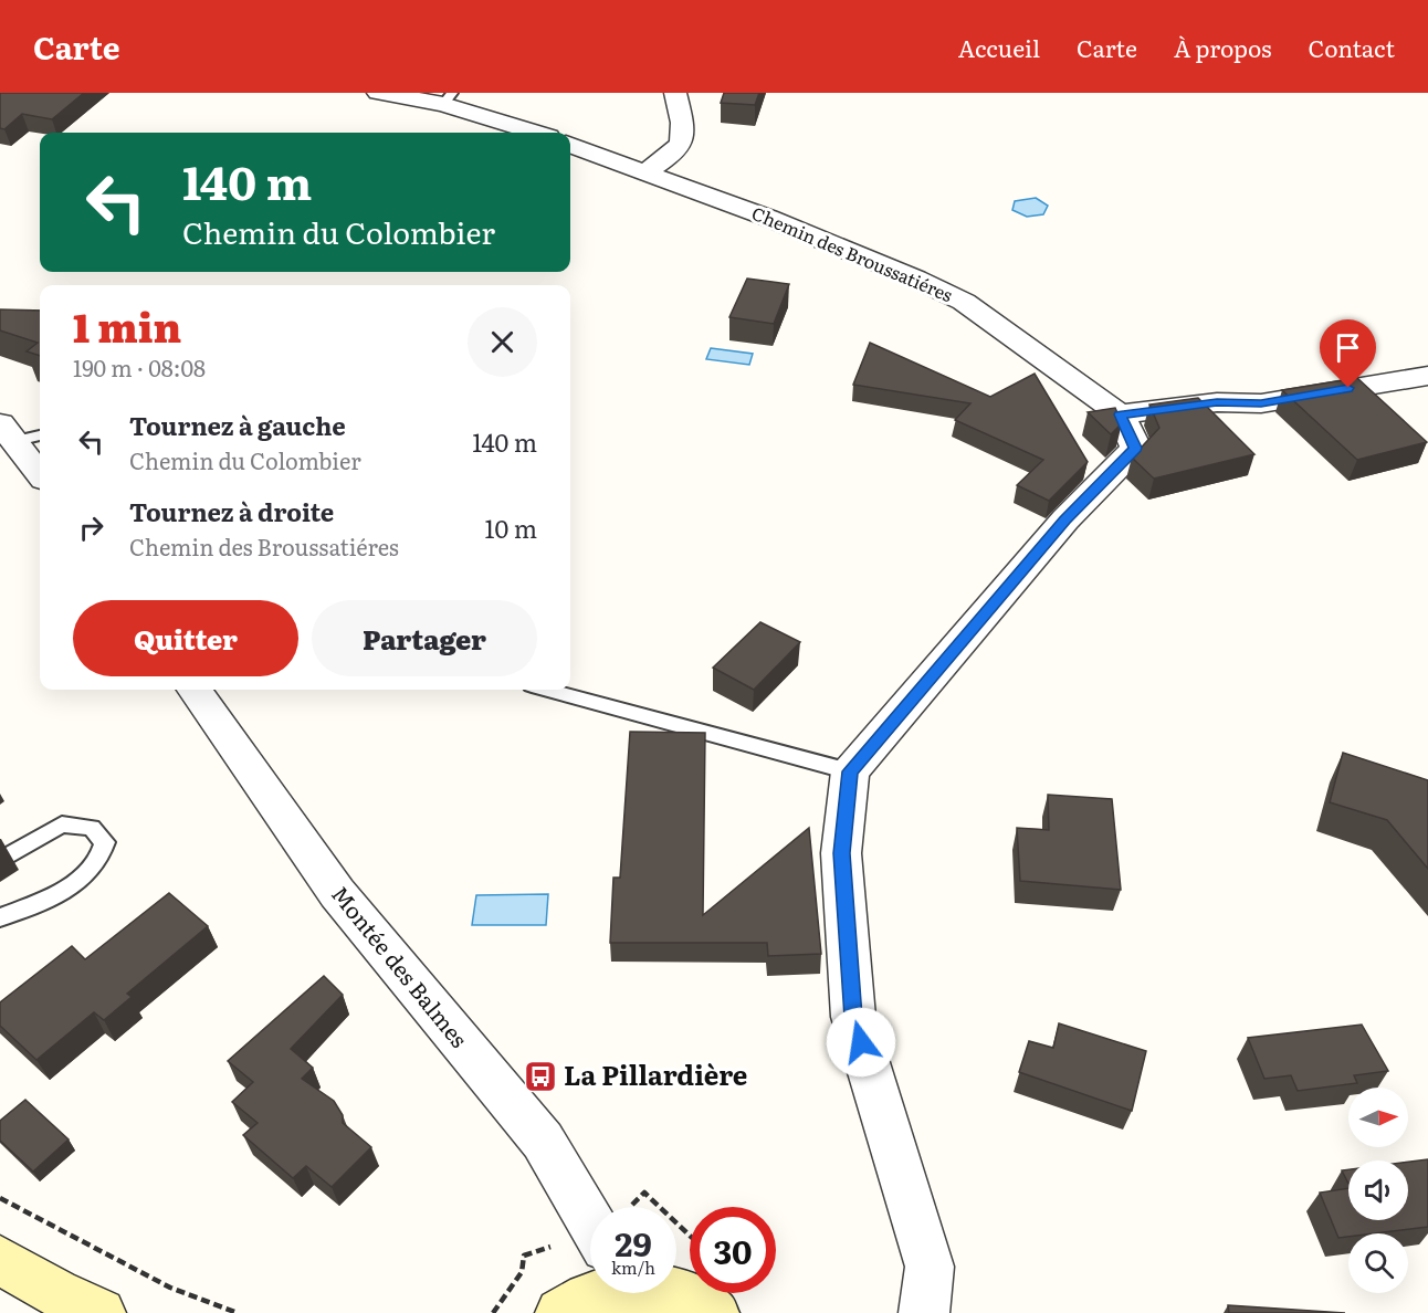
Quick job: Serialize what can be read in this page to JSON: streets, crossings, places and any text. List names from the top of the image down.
{
  "streets": {
    "street": ["Chemin des Broussatiéres", "Montée des Balmes"]
  },
  "places": {
    "bus stop": ["La Pillardière"]
  },
  "north": "right",
  "page": {
    "header": "Carte",
    "nav": [
      "Accueil",
      "Carte",
      "À propos",
      "Contact"
    ],
    "turn": ["140 m", "Chemin du Colombier"],
    "heading": ["1 min", "190 m · 08:08"],
    "list": [
      {
        "name": "Tournez à gauche",
        "note": "Chemin du Colombier",
        "value": "140 m"
      },
      {
        "name": "Tournez à droite",
        "note": "Chemin des Broussatiéres",
        "value": "10 m"
      }
    ],
    "buttons": ["Quitter", "Partager"],
    "speed": "29 km/h",
    "limit": "30"
  }
}
